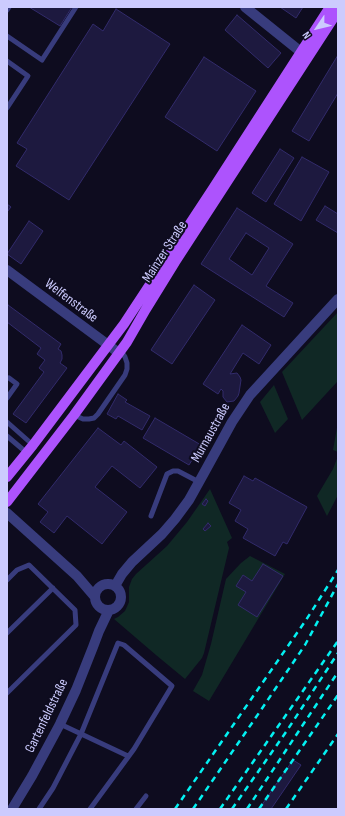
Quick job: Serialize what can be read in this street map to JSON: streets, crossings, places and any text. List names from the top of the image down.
{
  "streets": {
    "main road": ["Mainzer Straße"],
    "street": ["Welfenstraße", "Murnaustraße", "Gartenfeldstraße"]
  },
  "crossings": [
    ["Mainzer Straße", "Welfenstraße"],
    ["Murnaustraße", "Gartenfeldstraße"]
  ],
  "north": "bottom left"
}
